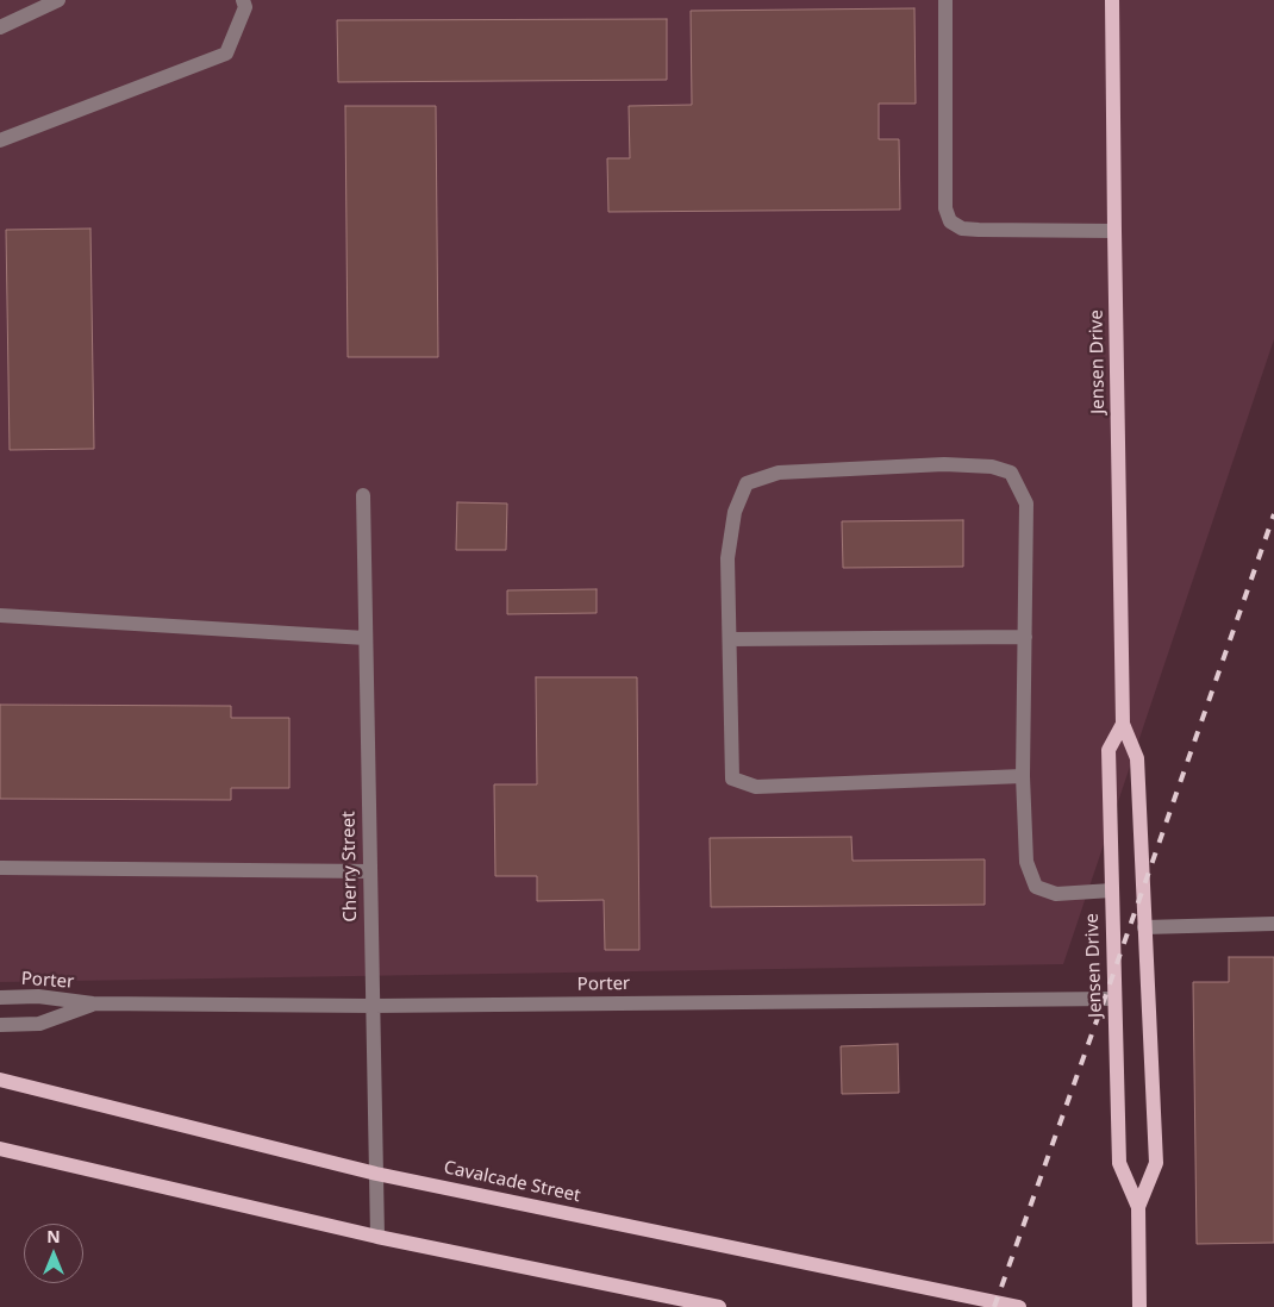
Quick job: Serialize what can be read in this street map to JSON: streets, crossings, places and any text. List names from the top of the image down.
{
  "streets": {
    "main road": ["Jensen Drive", "Cavalcade Street"],
    "street": ["Cherry Street", "Porter"]
  },
  "crossings": [
    ["Jensen Drive", "Porter"],
    ["Cherry Street", "Porter"],
    ["Cherry Street", "Cavalcade Street"]
  ],
  "north": "top"
}
